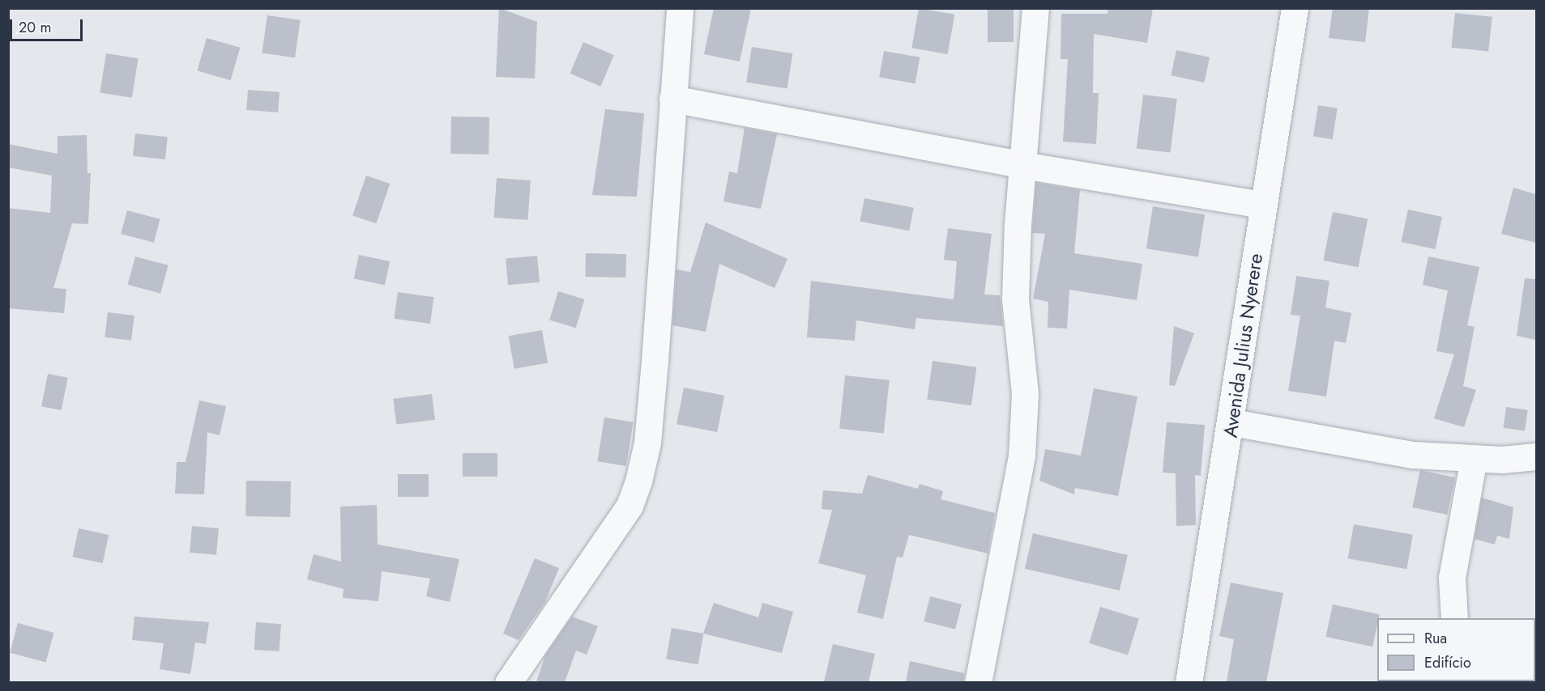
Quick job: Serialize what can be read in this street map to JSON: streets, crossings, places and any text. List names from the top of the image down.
{
  "streets": {
    "street": ["Avenida Julius Nyerere"]
  },
  "legend": ["Rua", "Edifício"],
  "scale_bar": "20 m"
}
